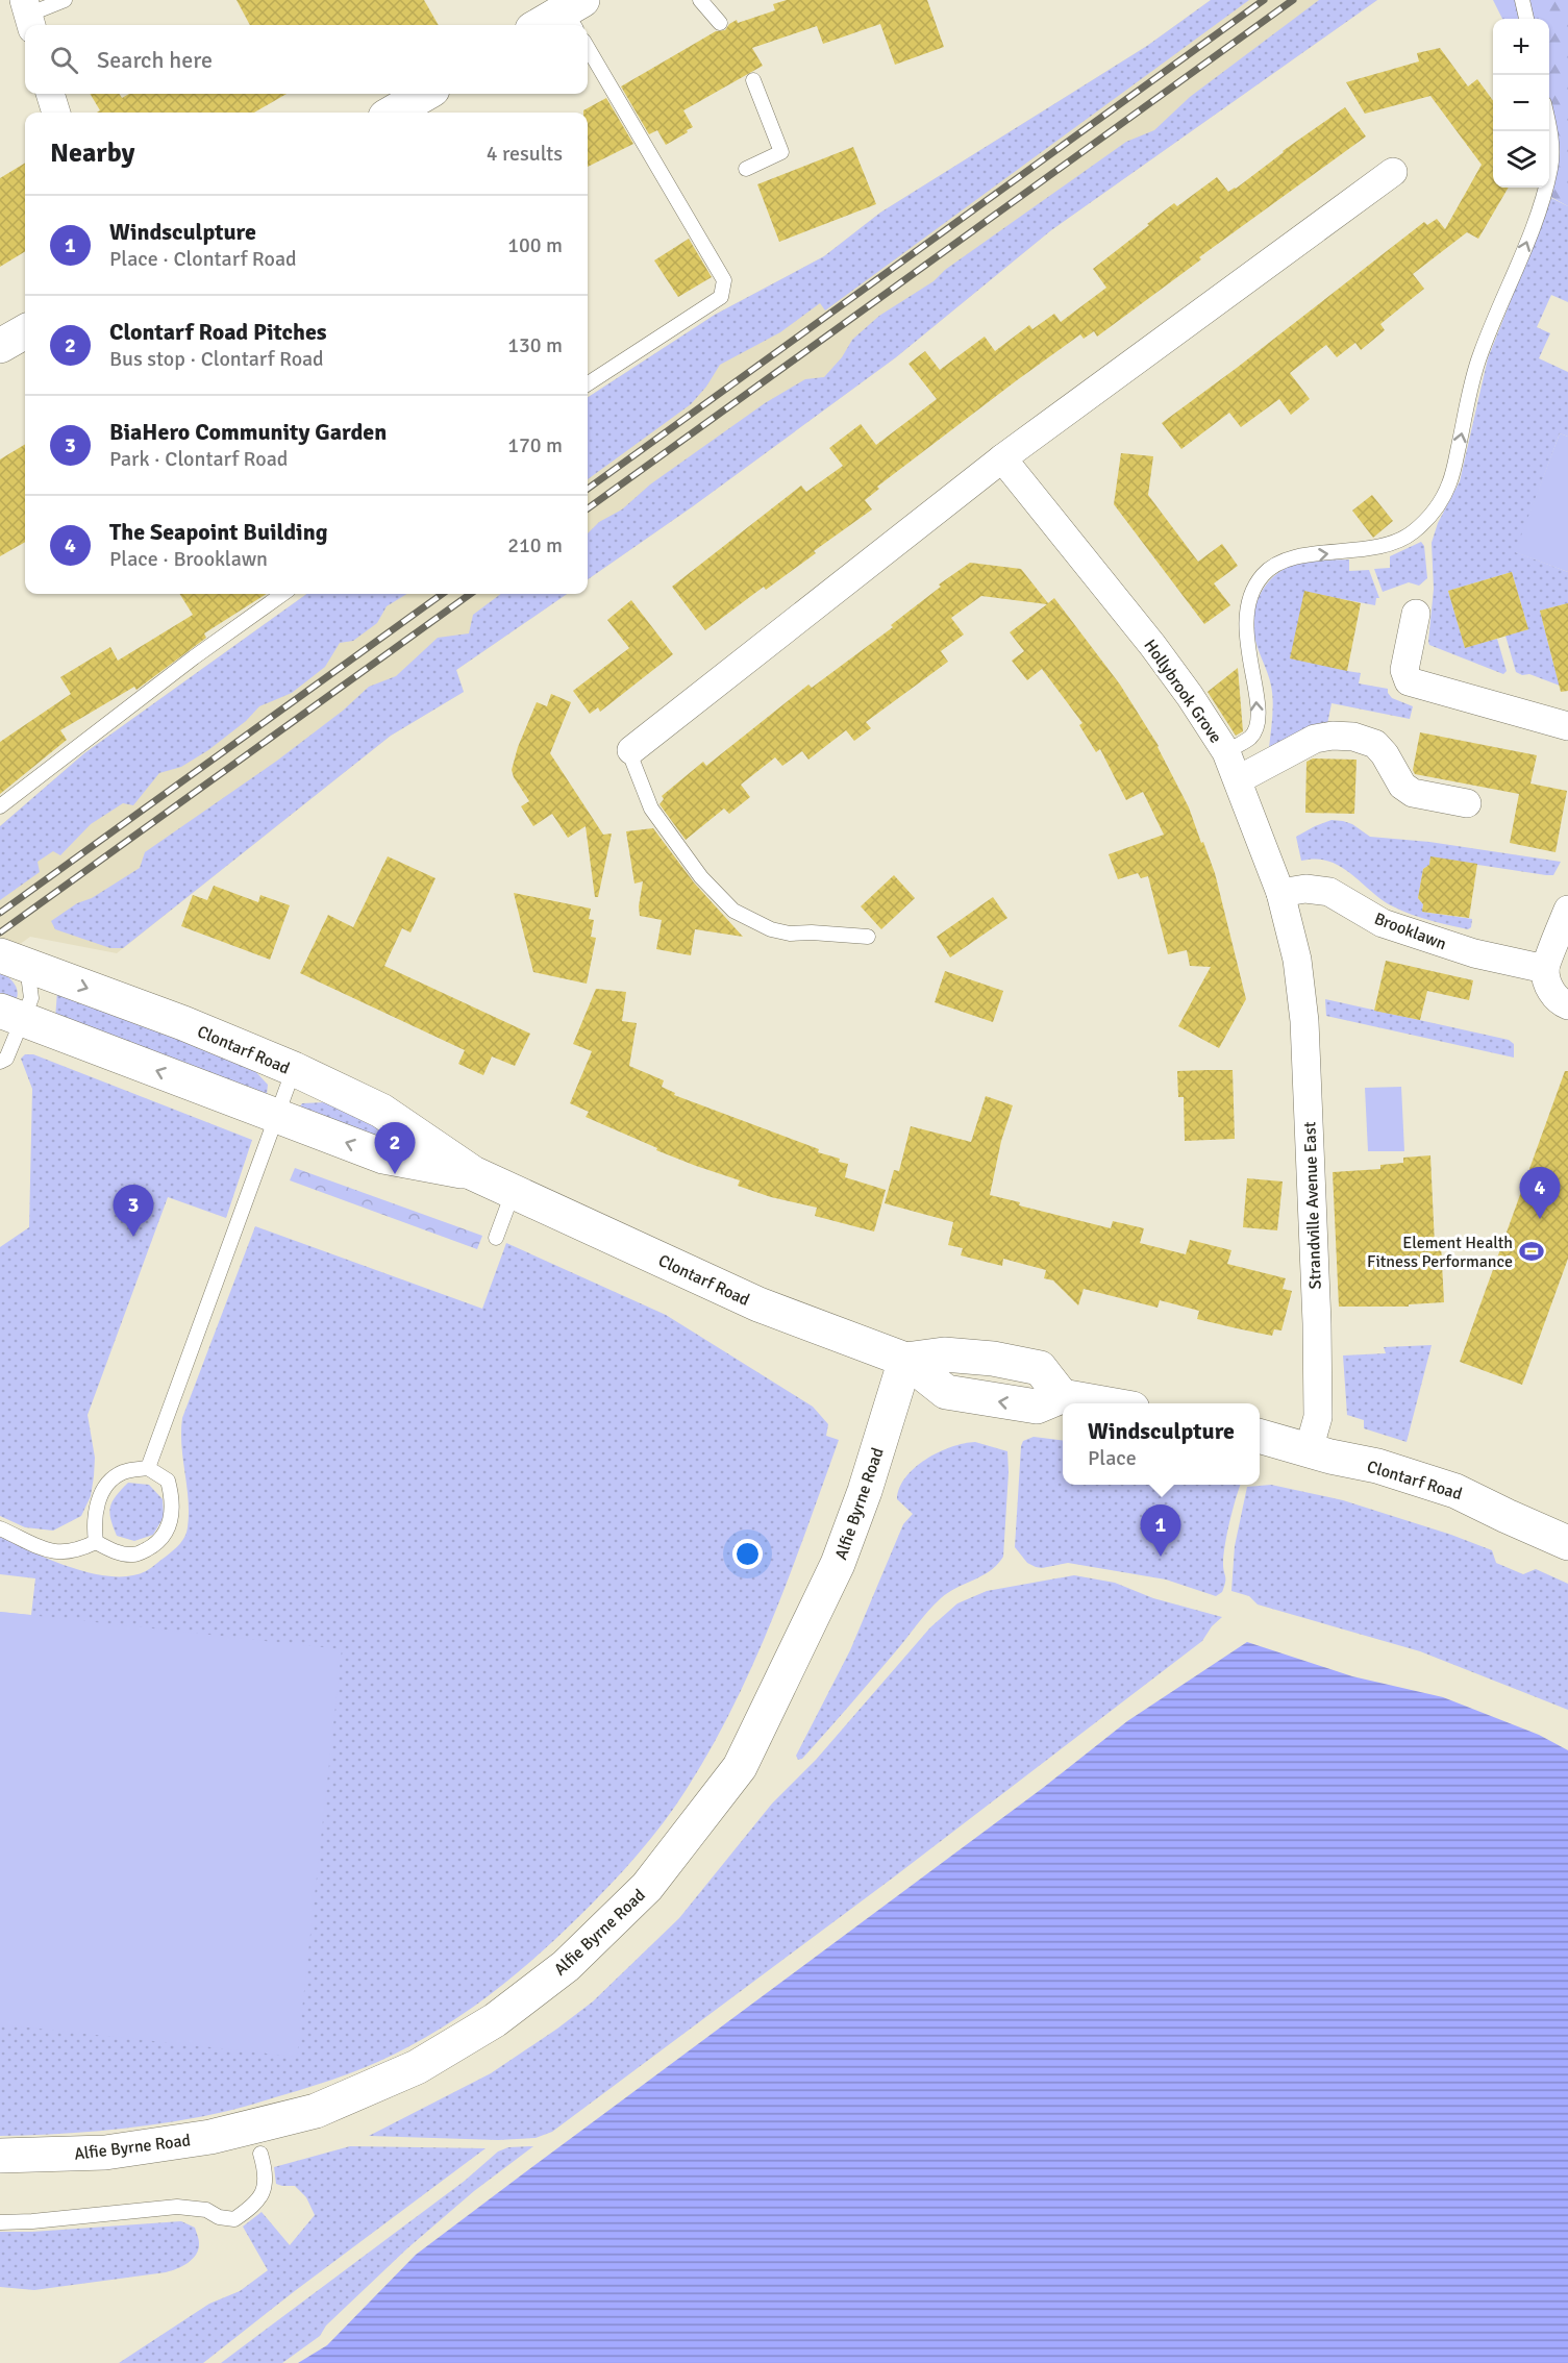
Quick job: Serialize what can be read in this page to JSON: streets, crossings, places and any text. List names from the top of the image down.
{
  "streets": {
    "main road": ["Clontarf Road", "Alfie Byrne Road"],
    "street": ["Hollybrook Grove", "Brooklawn", "Strandville Avenue East"]
  },
  "crossings": [
    ["Hollybrook Grove", "Brooklawn"],
    ["Hollybrook Grove", "Strandville Avenue East"],
    ["Clontarf Road", "Strandville Avenue East"],
    ["Clontarf Road", "Alfie Byrne Road"]
  ],
  "places": {
    "sports": ["Element Health Fitness Performance"]
  },
  "page": {
    "map_buttons": ["+", "−"],
    "search": "Search here",
    "heading": ["Nearby", "4 results"],
    "list": [
      {
        "mark": "1",
        "name": "Windsculpture",
        "note": "Place · Clontarf Road",
        "value": "100 m"
      },
      {
        "mark": "2",
        "name": "Clontarf Road Pitches",
        "note": "Bus stop · Clontarf Road",
        "value": "130 m"
      },
      {
        "mark": "3",
        "name": "BiaHero Community Garden",
        "note": "Park · Clontarf Road",
        "value": "170 m"
      },
      {
        "mark": "4",
        "name": "The Seapoint Building",
        "note": "Place · Brooklawn",
        "value": "210 m"
      }
    ],
    "pins": [
      "2",
      "4",
      "3",
      "1"
    ],
    "popup": ["Windsculpture", "Place"]
  }
}
